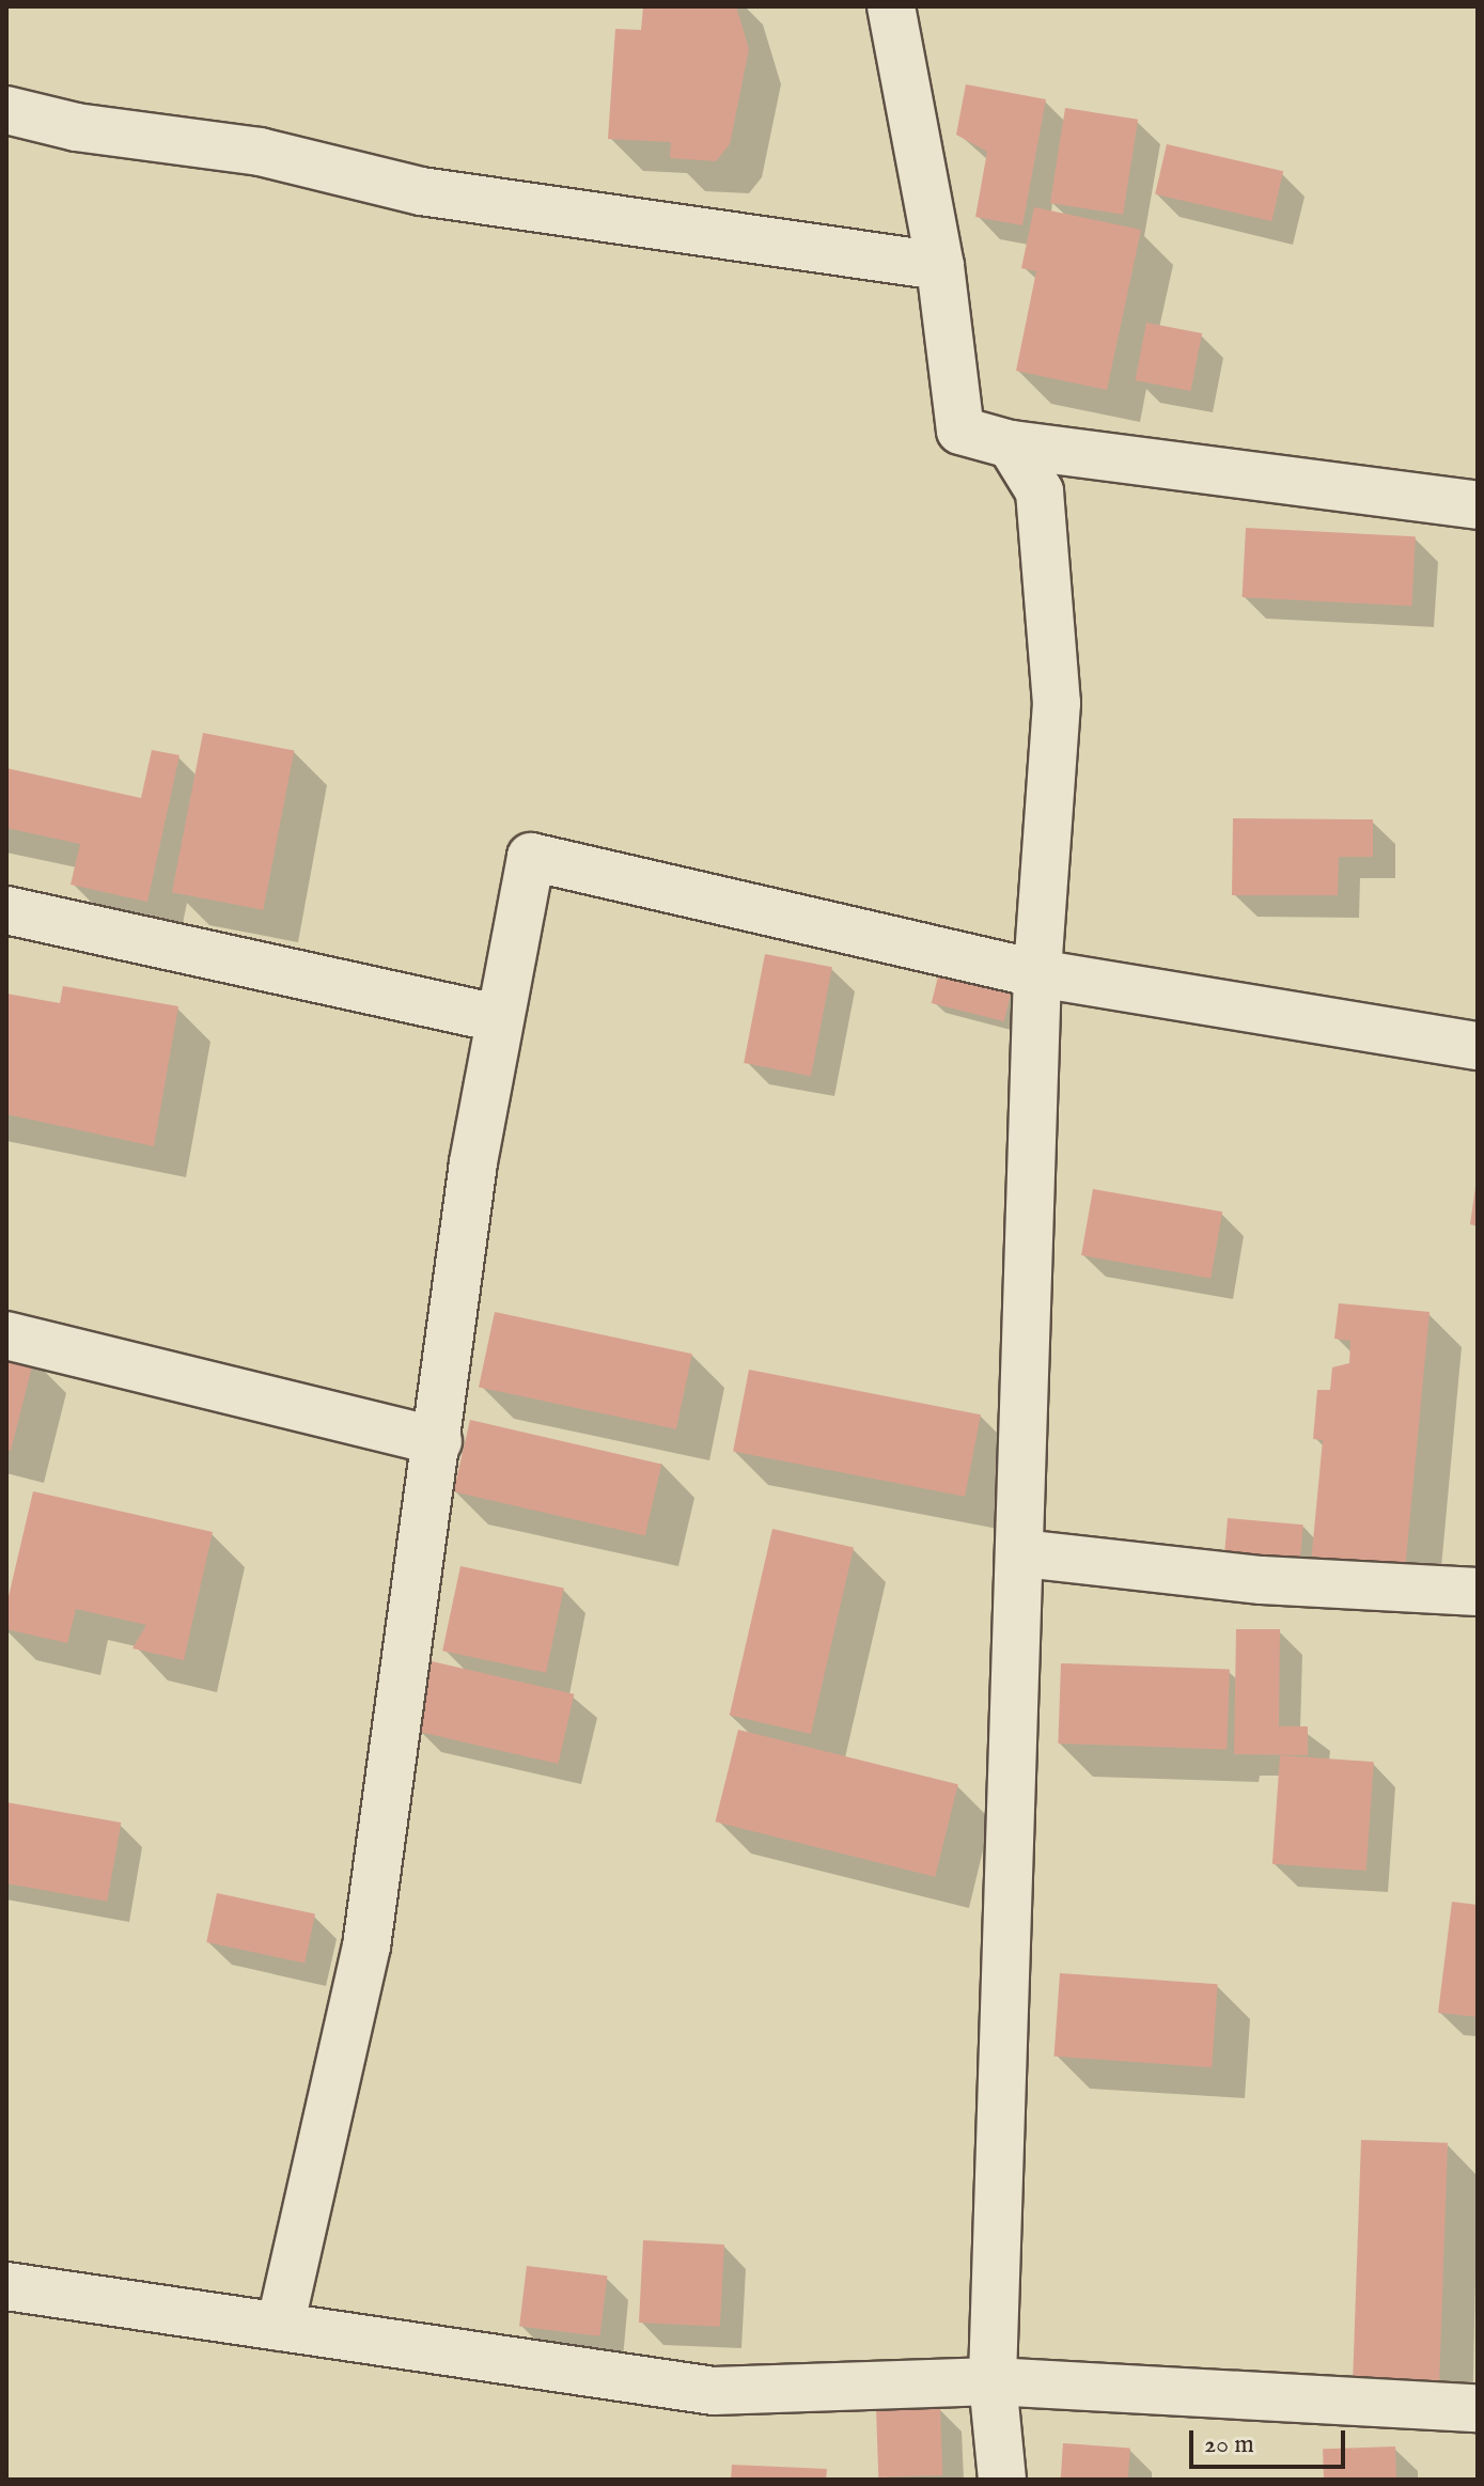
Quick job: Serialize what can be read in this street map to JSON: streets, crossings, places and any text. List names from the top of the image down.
{
  "scale_bar": "20 m"
}
